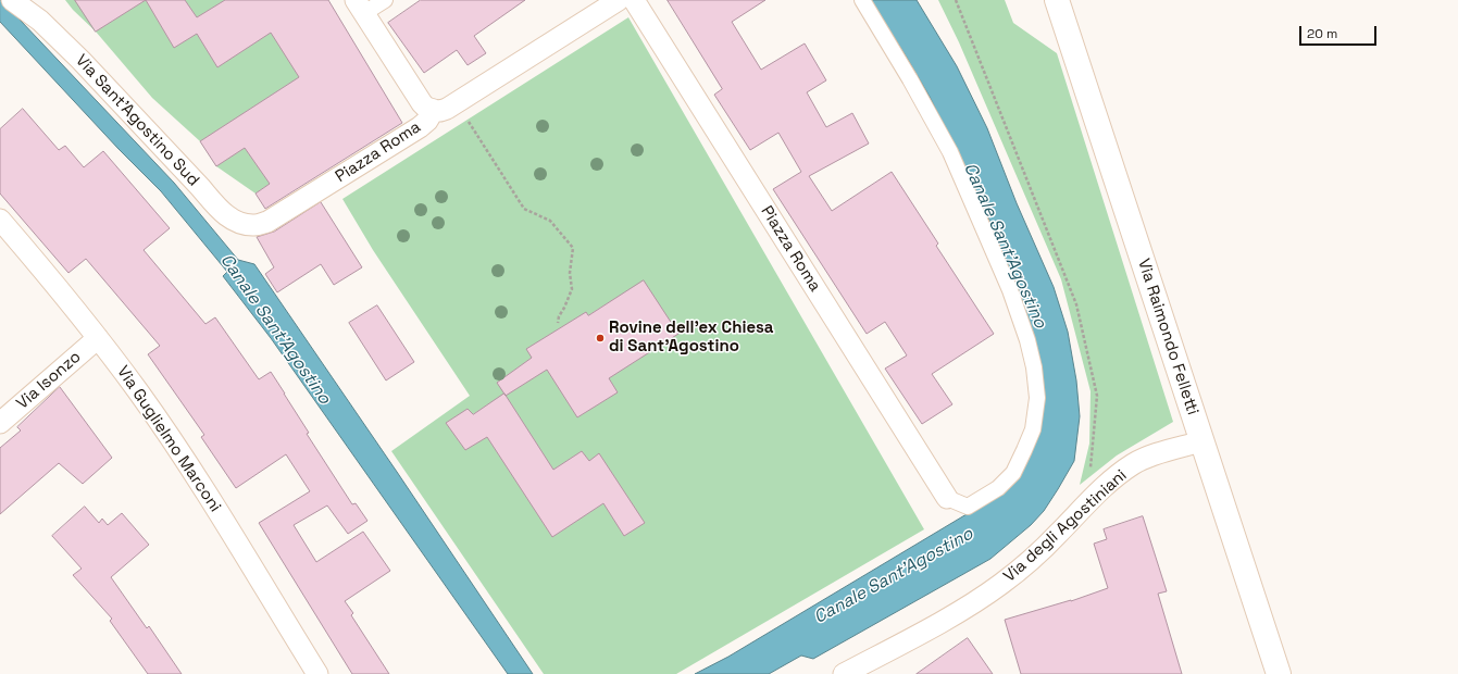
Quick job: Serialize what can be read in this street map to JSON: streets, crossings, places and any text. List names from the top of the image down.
{
  "streets": {
    "main road": ["Via Raimondo Felletti"],
    "street": [
      "Via Sant'Agostino Sud",
      "Piazza Roma",
      "Via Isonzo",
      "Via Guglielmo Marconi",
      "Via degli Agostiniani"
    ]
  },
  "crossings": [
    ["Via Sant'Agostino Sud", "Piazza Roma"],
    ["Via Raimondo Felletti", "Via degli Agostiniani"],
    ["Via Isonzo", "Via Guglielmo Marconi"]
  ],
  "water": ["Canale Sant'Agostino"],
  "places": ["Rovine dell'ex Chiesa di Sant'Agostino"],
  "scale_bar": "20 m"
}
